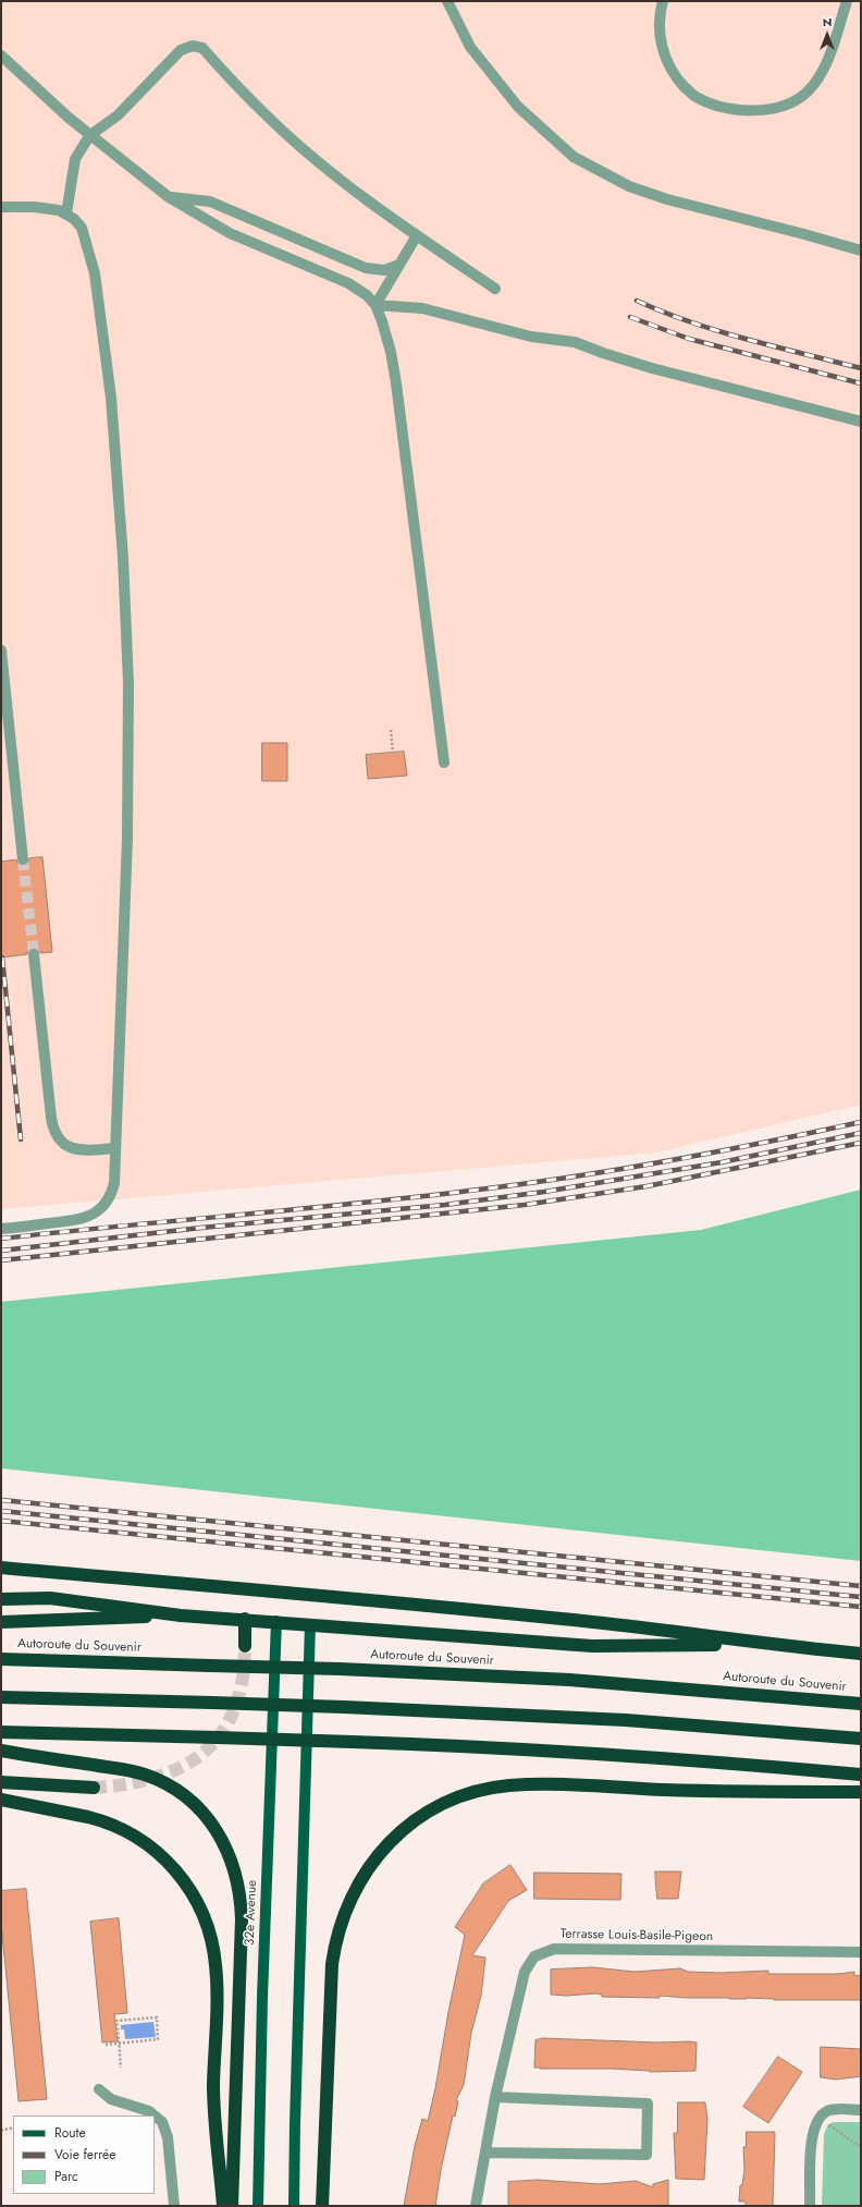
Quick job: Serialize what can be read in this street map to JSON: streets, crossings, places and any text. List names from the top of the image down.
{
  "streets": {
    "highway": ["Autoroute du Souvenir"],
    "main road": ["32e Avenue"],
    "street": ["Terrasse Louis-Basile-Pigeon"]
  },
  "legend": ["Route", "Voie ferrée", "Parc"],
  "north": "top"
}
